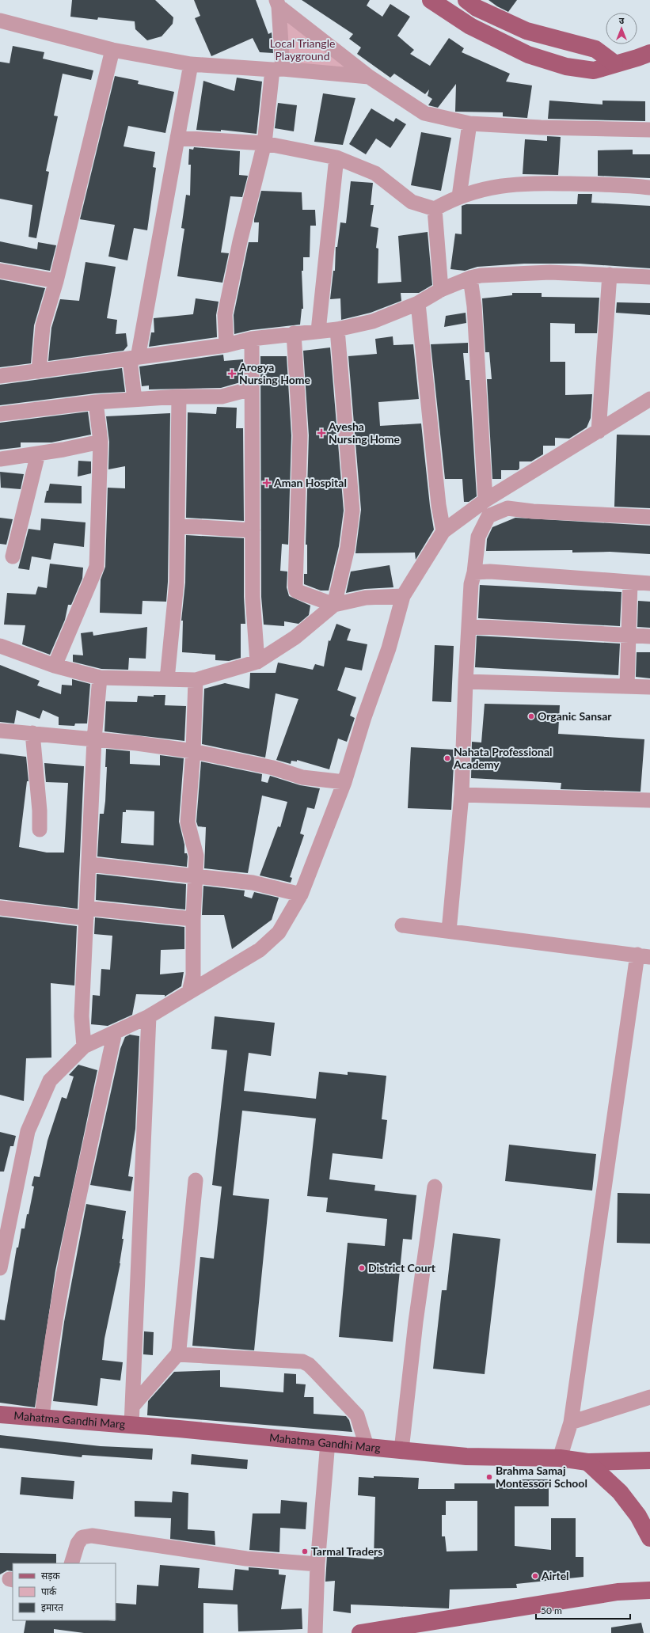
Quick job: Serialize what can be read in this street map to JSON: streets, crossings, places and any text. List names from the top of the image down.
{
  "streets": {
    "main road": ["Mahatma Gandhi Marg"]
  },
  "parks": ["Local Triangle Playground"],
  "places": {
    "health": ["Arogya Nursing Home", "Ayesha Nursing Home", "Aman Hospital"],
    "other": [
      "Organic Sansar",
      "Nahata Professional Academy",
      "District Court",
      "Brahma Samaj Montessori School",
      "Tarmal Traders",
      "Airtel"
    ]
  },
  "legend": ["सड़क", "पार्क", "इमारत"],
  "scale_bar": "50 m",
  "north": "top"
}
